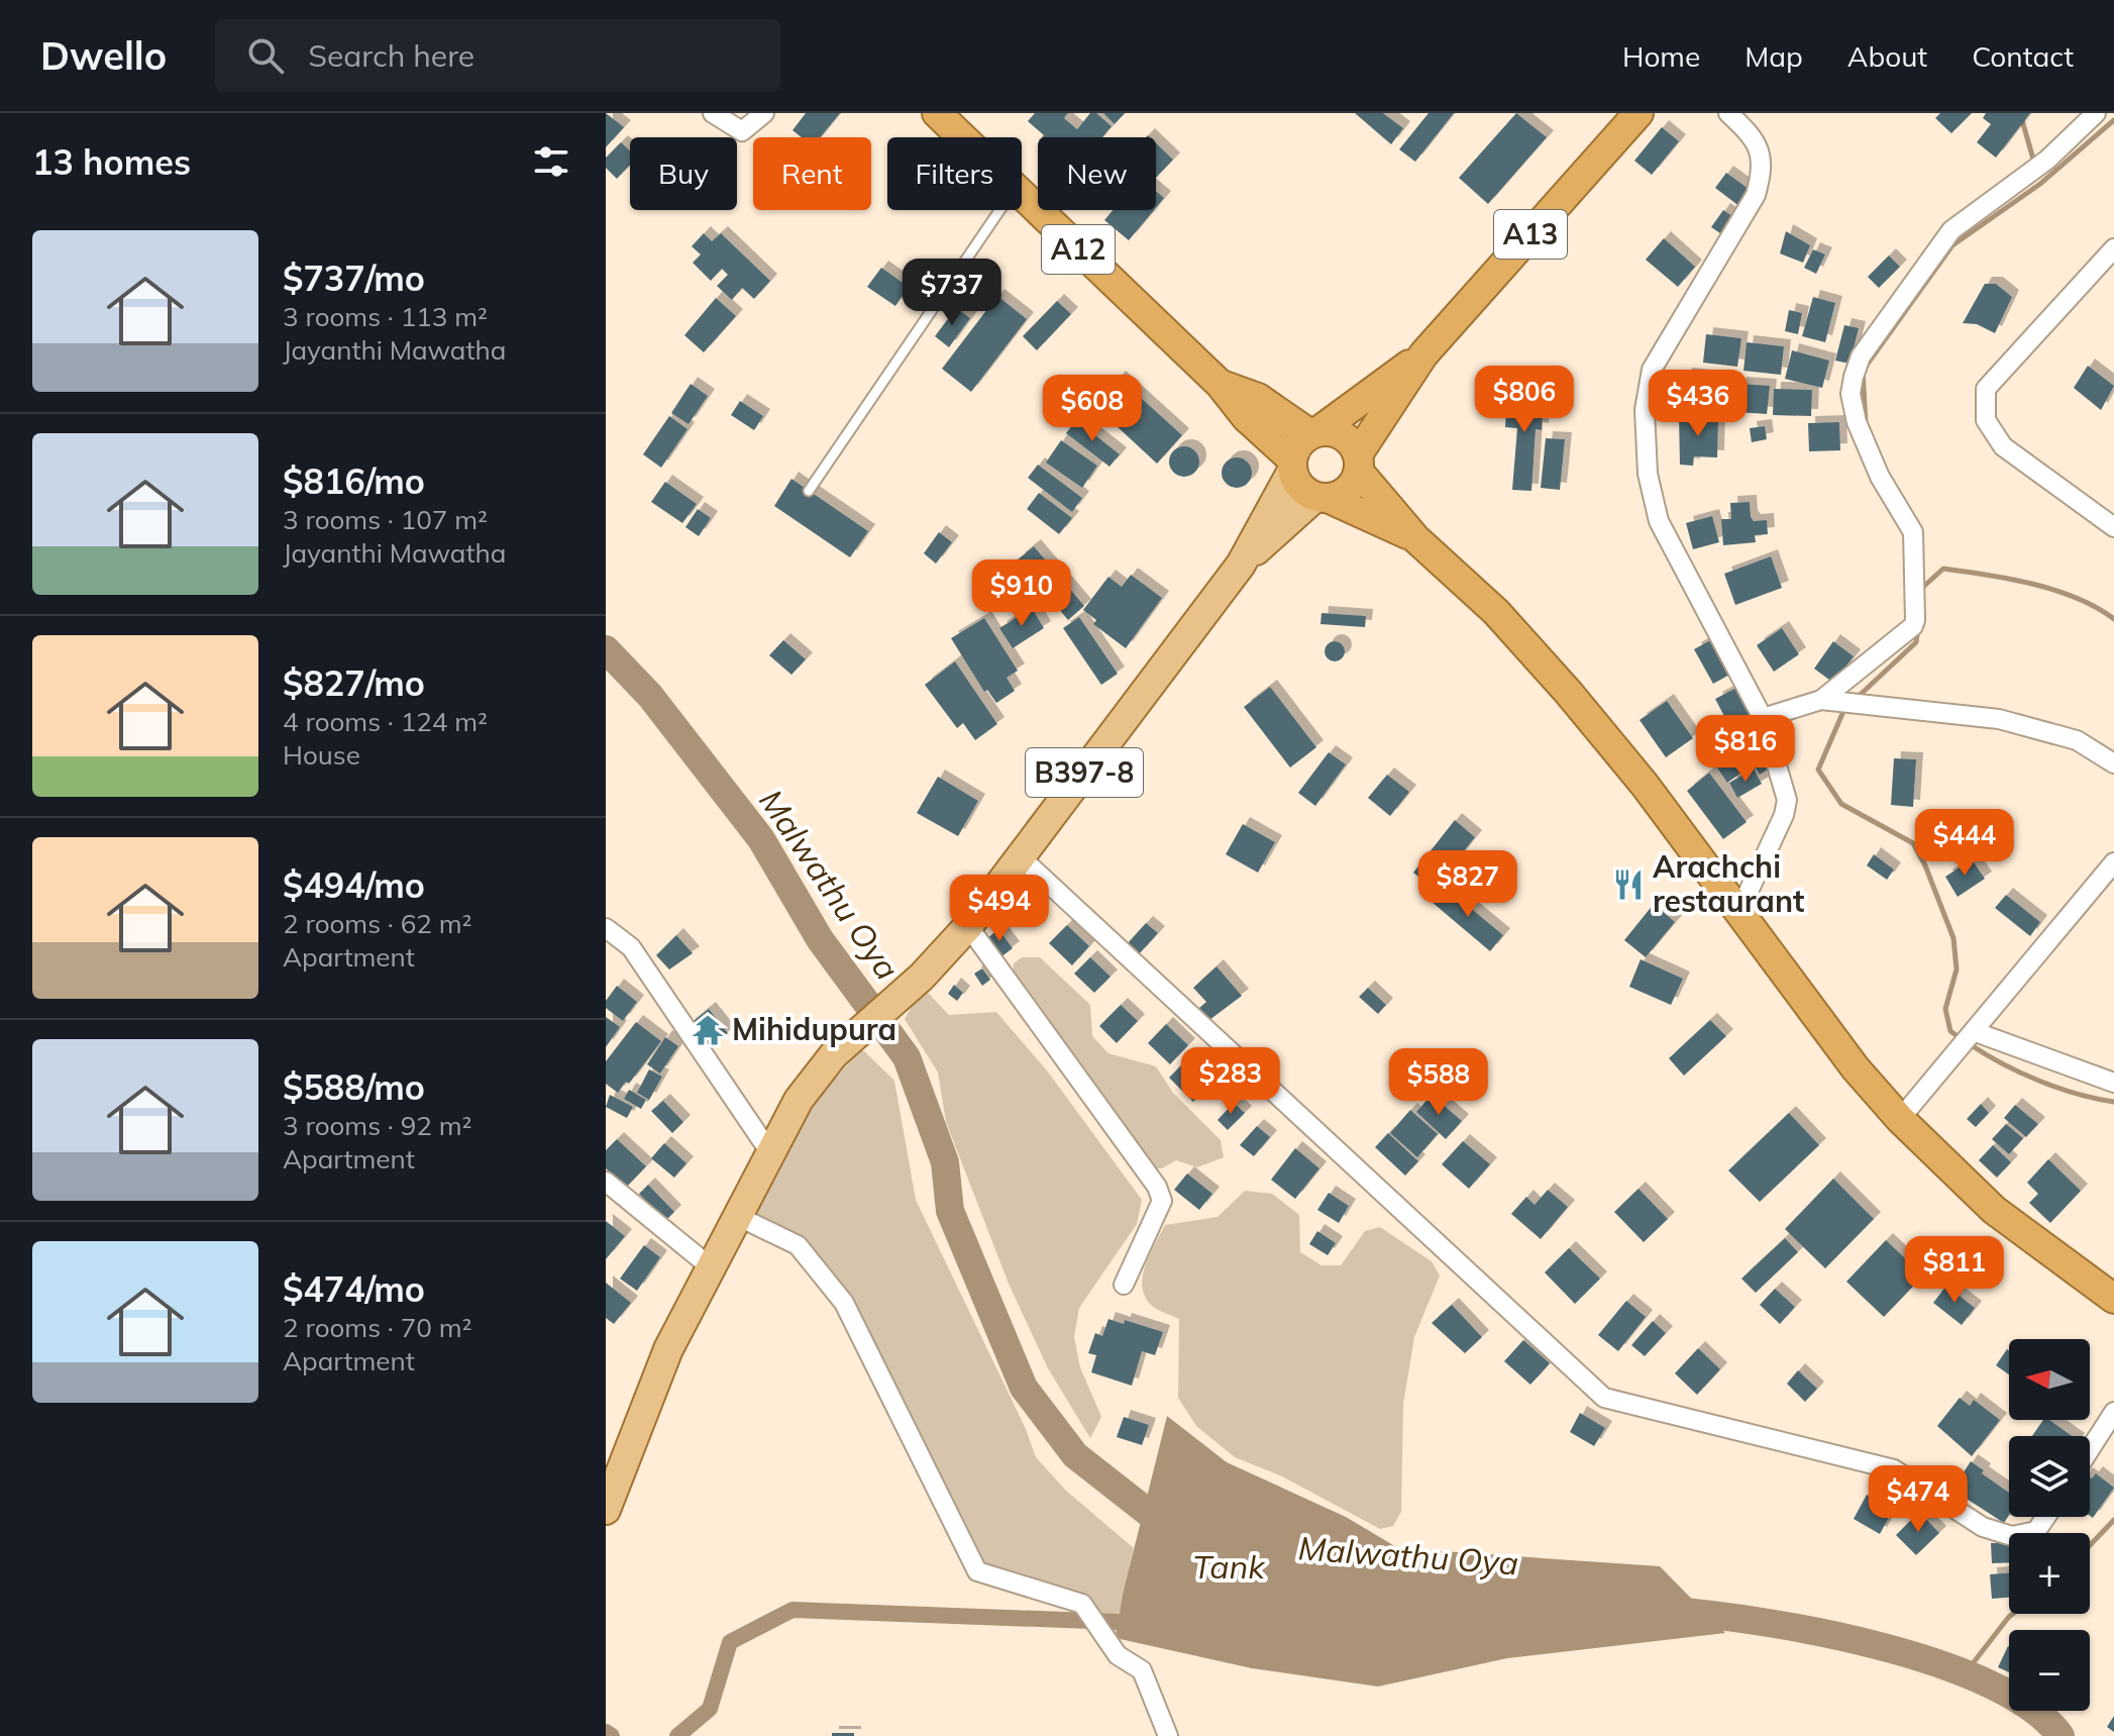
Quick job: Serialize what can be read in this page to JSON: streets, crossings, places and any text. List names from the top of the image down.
{
  "streets": {
    "highway": ["A13", "A12"],
    "main road": ["B397-8"]
  },
  "crossings": [
    ["A13", "A12"],
    ["A13", "B397-8"],
    ["A12", "B397-8"]
  ],
  "water": ["Malwathu Oya", "Tank"],
  "places": {
    "restaurant": ["Arachchi restaurant"],
    "temple": ["Mihidupura"]
  },
  "north": "left",
  "page": {
    "header": "Dwello",
    "search": "Search here",
    "nav": [
      "Home",
      "Map",
      "About",
      "Contact"
    ],
    "heading": "13 homes",
    "chip": [
      "Buy",
      "Rent",
      "Filters",
      "New"
    ],
    "list": [
      {
        "name": "$737/mo",
        "note": "3 rooms · 113 m² · Jayanthi Mawatha"
      },
      {
        "name": "$816/mo",
        "note": "3 rooms · 107 m² · Jayanthi Mawatha"
      },
      {
        "name": "$827/mo",
        "note": "4 rooms · 124 m² · House"
      },
      {
        "name": "$494/mo",
        "note": "2 rooms · 62 m² · Apartment"
      },
      {
        "name": "$588/mo",
        "note": "3 rooms · 92 m² · Apartment"
      },
      {
        "name": "$474/mo",
        "note": "2 rooms · 70 m² · Apartment"
      }
    ],
    "price": [
      "$737",
      "$806",
      "$436",
      "$608",
      "$910",
      "$816",
      "$444",
      "$827",
      "$494",
      "$283",
      "$588",
      "$811",
      "$474"
    ],
    "map_buttons": ["+", "−"]
  }
}
